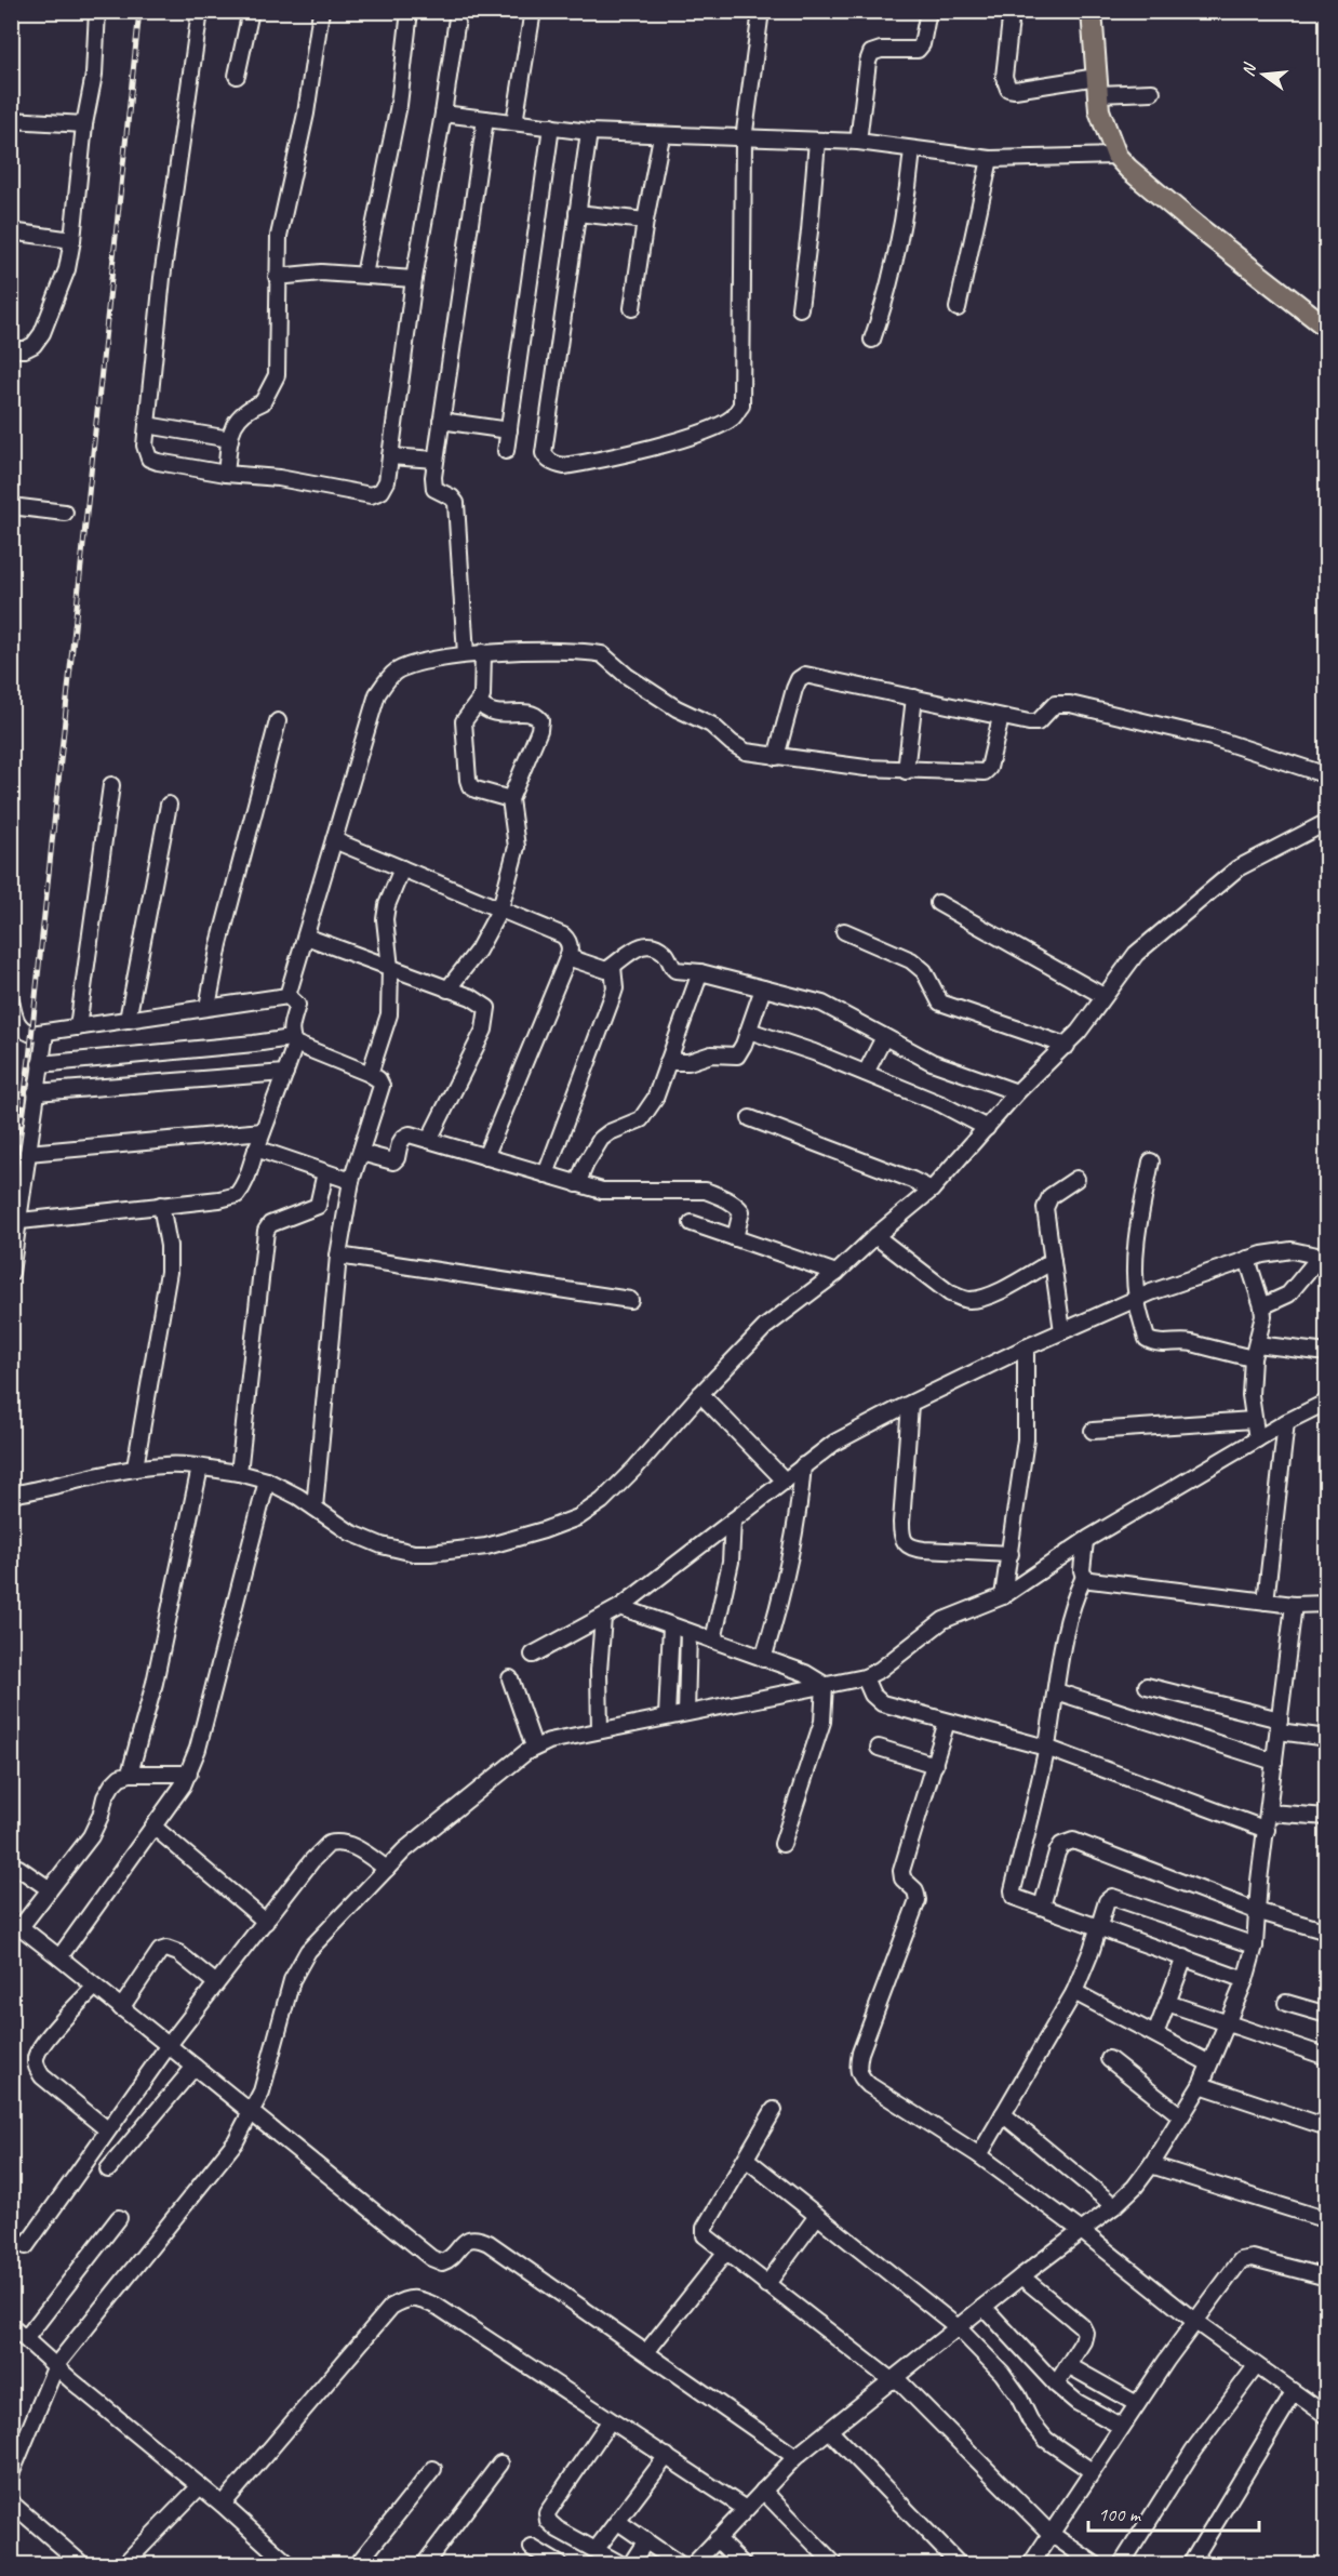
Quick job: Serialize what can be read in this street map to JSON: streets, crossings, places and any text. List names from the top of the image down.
{
  "scale_bar": "100 m",
  "north": "left"
}
